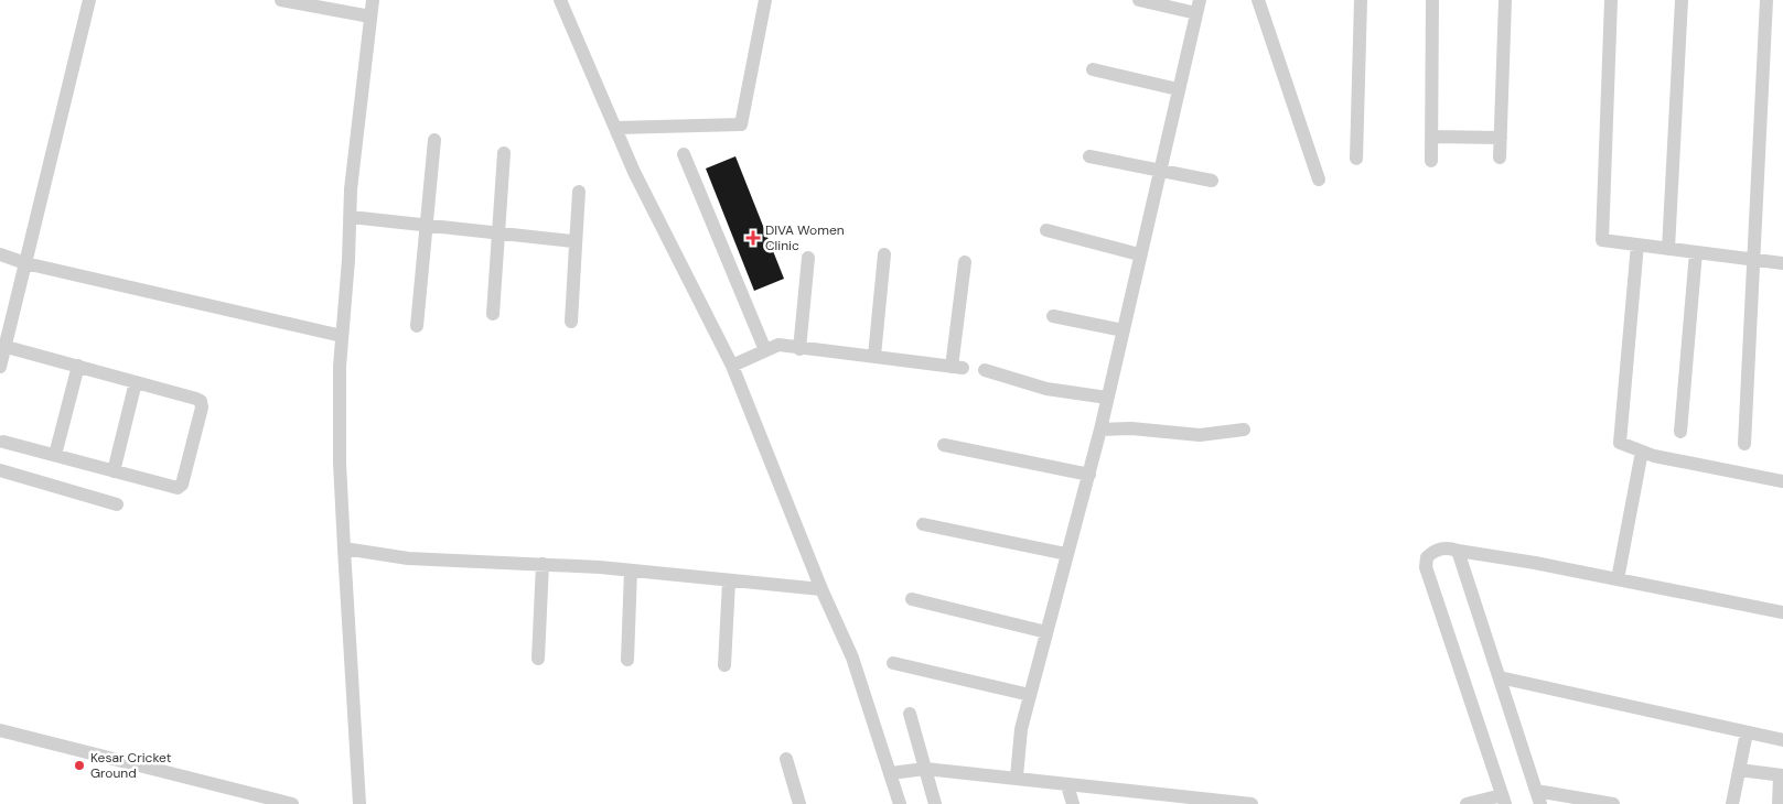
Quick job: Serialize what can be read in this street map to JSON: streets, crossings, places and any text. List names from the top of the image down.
{
  "places": {
    "health": ["DIVA Women Clinic"],
    "other": ["Kesar Cricket Ground"]
  }
}
